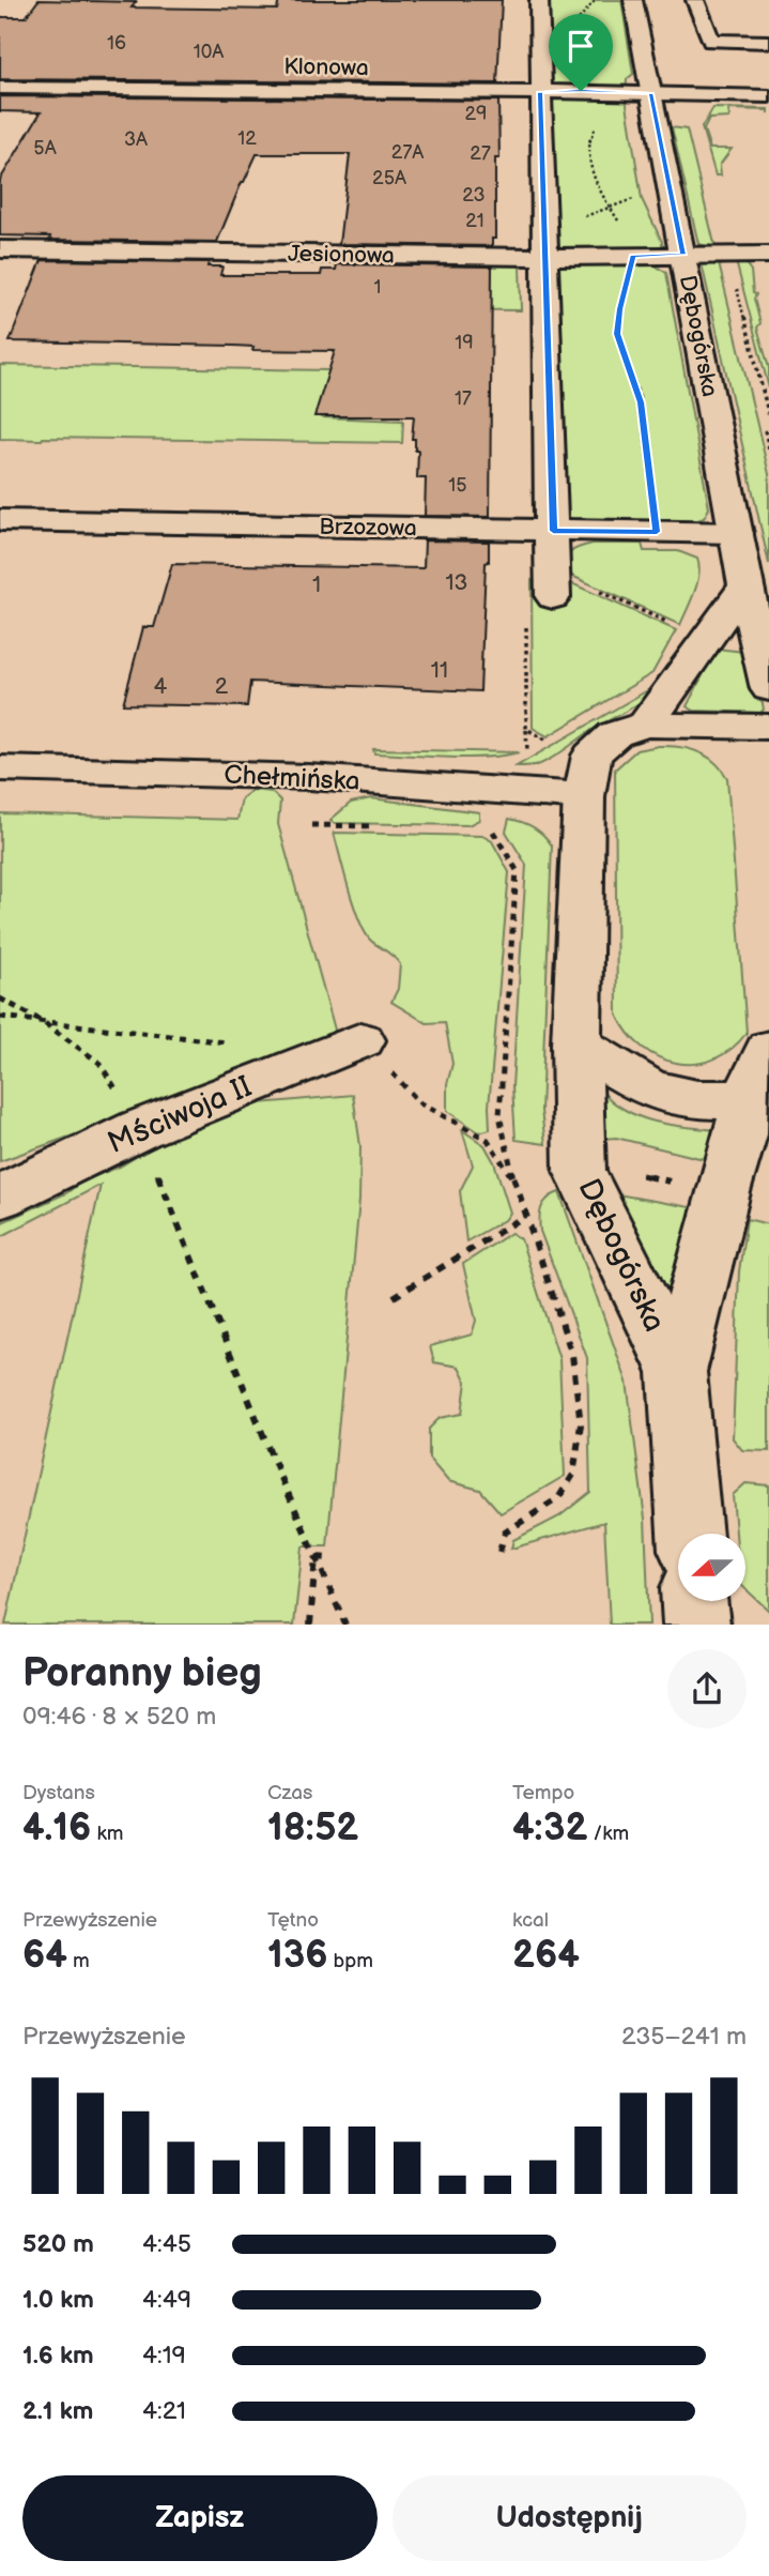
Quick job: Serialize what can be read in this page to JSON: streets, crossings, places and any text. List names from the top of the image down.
{
  "streets": {
    "street": [
      "Klonowa",
      "Jesionowa",
      "Dębogórska",
      "Brzozowa",
      "Chełmińska",
      "Mściwoja II"
    ]
  },
  "crossings": [
    ["Klonowa", "Dębogórska"],
    ["Jesionowa", "Dębogórska"],
    ["Dębogórska", "Brzozowa"],
    ["Dębogórska", "Chełmińska"]
  ],
  "house_numbers": [
    "16",
    "10A",
    "29",
    "12",
    "3A",
    "5A",
    "27A",
    "27",
    "25A",
    "23",
    "21",
    "1",
    "19",
    "17",
    "15",
    "13",
    "1",
    "11",
    "4",
    "2"
  ],
  "north": "left",
  "page": {
    "heading": ["Poranny bieg", "09:46 · 8 × 520 m"],
    "stats": [
      ["Dystans", "4.16 km"],
      ["Czas", "18:52"],
      ["Tempo", "4:32 /km"],
      ["Przewyższenie", "64 m"],
      ["Tętno", "136 bpm"],
      ["kcal", "264"]
    ],
    "chart": ["Przewyższenie", "235–241 m"],
    "list": [
      {
        "name": "520 m",
        "note": "4:45"
      },
      {
        "name": "1.0 km",
        "note": "4:49"
      },
      {
        "name": "1.6 km",
        "note": "4:19"
      },
      {
        "name": "2.1 km",
        "note": "4:21"
      }
    ],
    "buttons": ["Zapisz", "Udostępnij"]
  }
}
